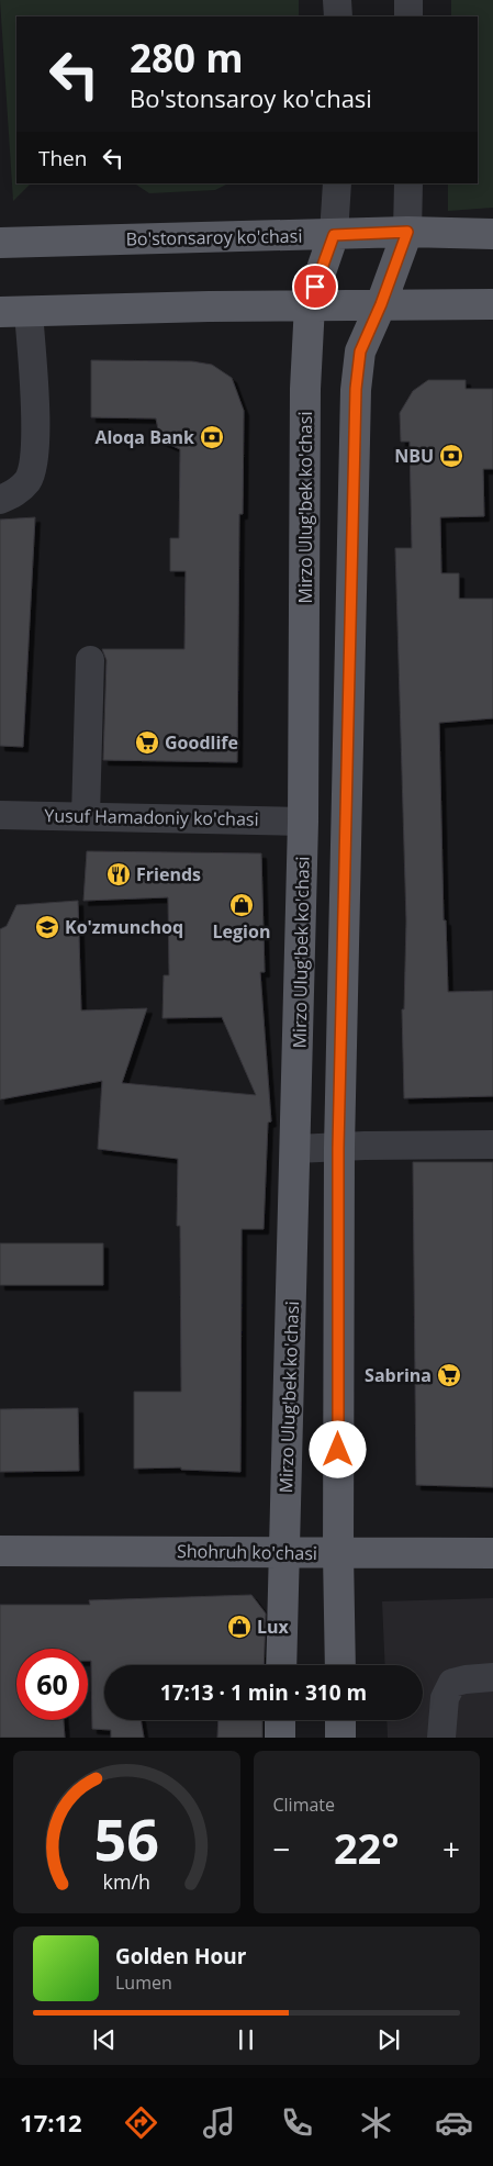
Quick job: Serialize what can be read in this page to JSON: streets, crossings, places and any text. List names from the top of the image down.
{
  "streets": {
    "main road": ["Bo'stonsaroy ko'chasi", "Mirzo Ulug'bek ko'chasi", "Shohruh ko'chasi"],
    "street": ["Yusuf Hamadoniy ko'chasi"]
  },
  "crossings": [
    ["Bo'stonsaroy ko'chasi", "Mirzo Ulug'bek ko'chasi"],
    ["Mirzo Ulug'bek ko'chasi", "Yusuf Hamadoniy ko'chasi"],
    ["Mirzo Ulug'bek ko'chasi", "Shohruh ko'chasi"]
  ],
  "places": {
    "bank": ["Aloqa Bank", "NBU"],
    "supermarket": ["Goodlife", "Sabrina"],
    "restaurant": ["Friends"],
    "shop": ["Legion", "Lux"],
    "school or university": ["Ko'zmunchoq"]
  },
  "page": {
    "turn": ["280 m", "Bo'stonsaroy ko'chasi"],
    "then": "Then",
    "limit": "60",
    "trip": "17:13 · 1 min · 310 m",
    "tile": "Climate",
    "heat": ["−", "22°", "+"],
    "song": ["Golden Hour", "Lumen"],
    "tabs": "17:12",
    "gauge": ["56", "km/h"]
  }
}
